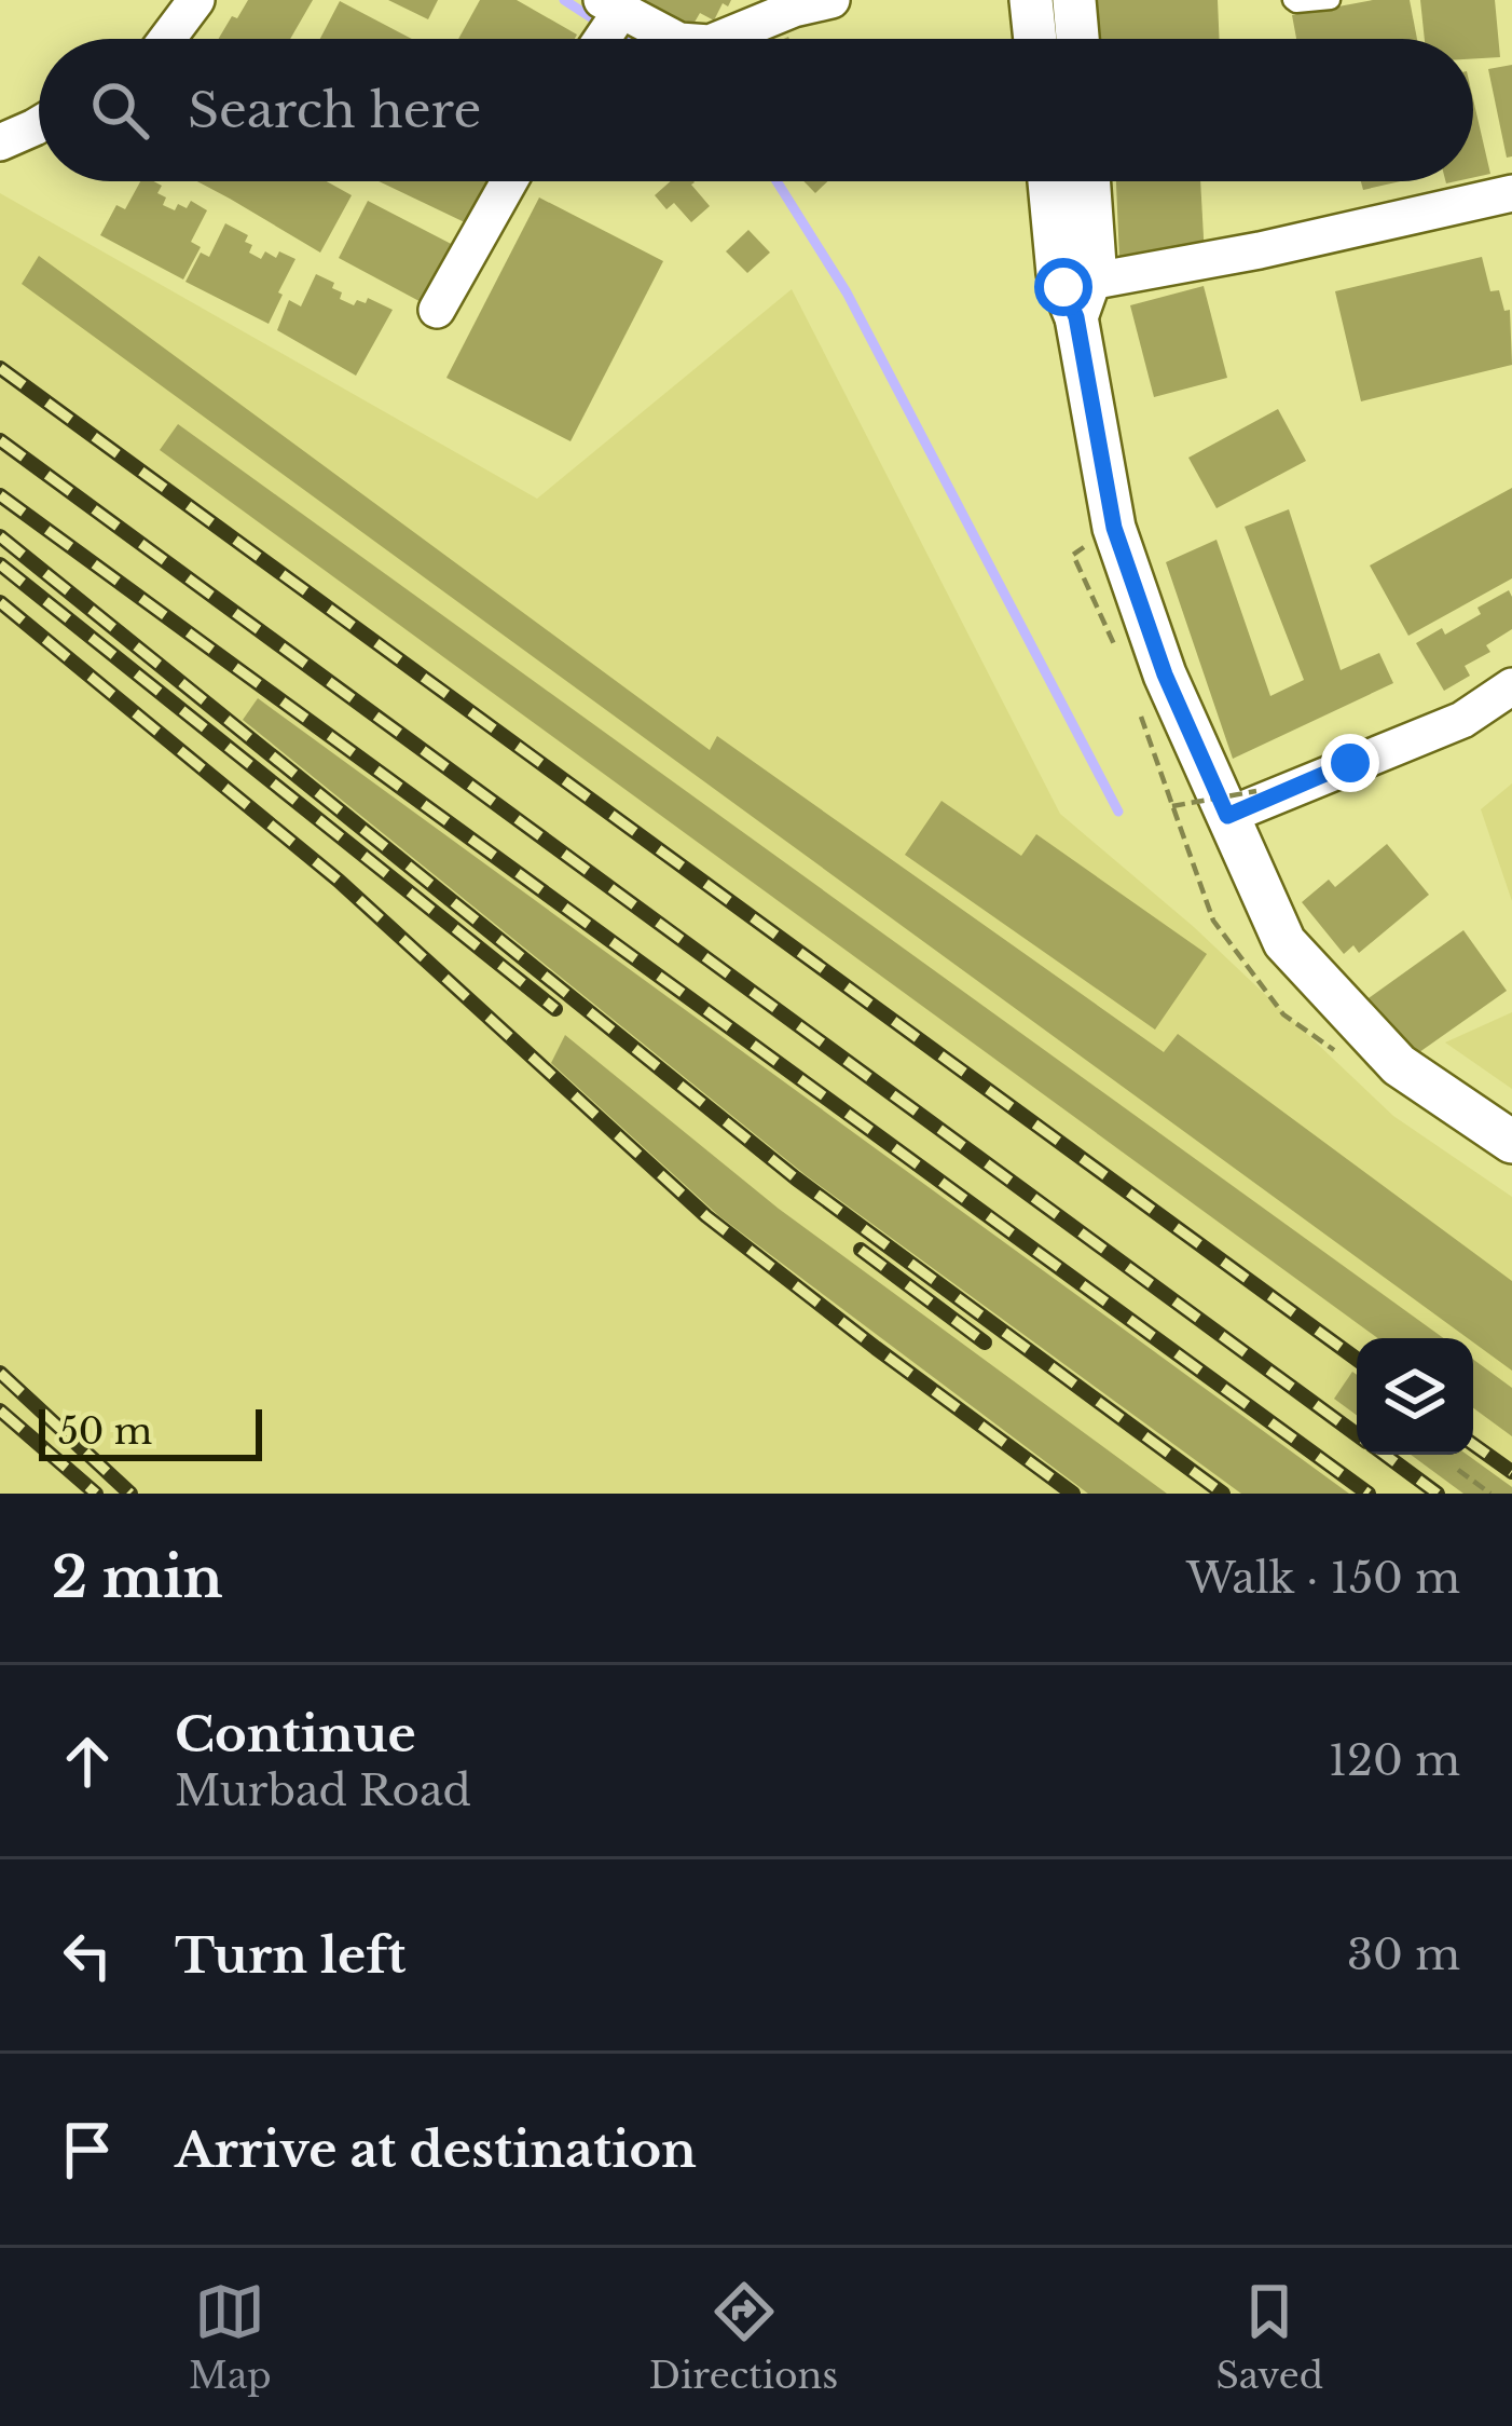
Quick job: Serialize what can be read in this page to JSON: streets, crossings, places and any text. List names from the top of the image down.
{
  "scale_bar": "50 m",
  "page": {
    "search": "Search here",
    "scale": "50 m",
    "heading": ["2 min", "Walk · 150 m"],
    "list": [
      ["Continue", "Murbad Road", "120 m"],
      ["Turn left", "30 m"],
      "Arrive at destination"
    ],
    "nav": ["Map", "Directions", "Saved"]
  }
}
